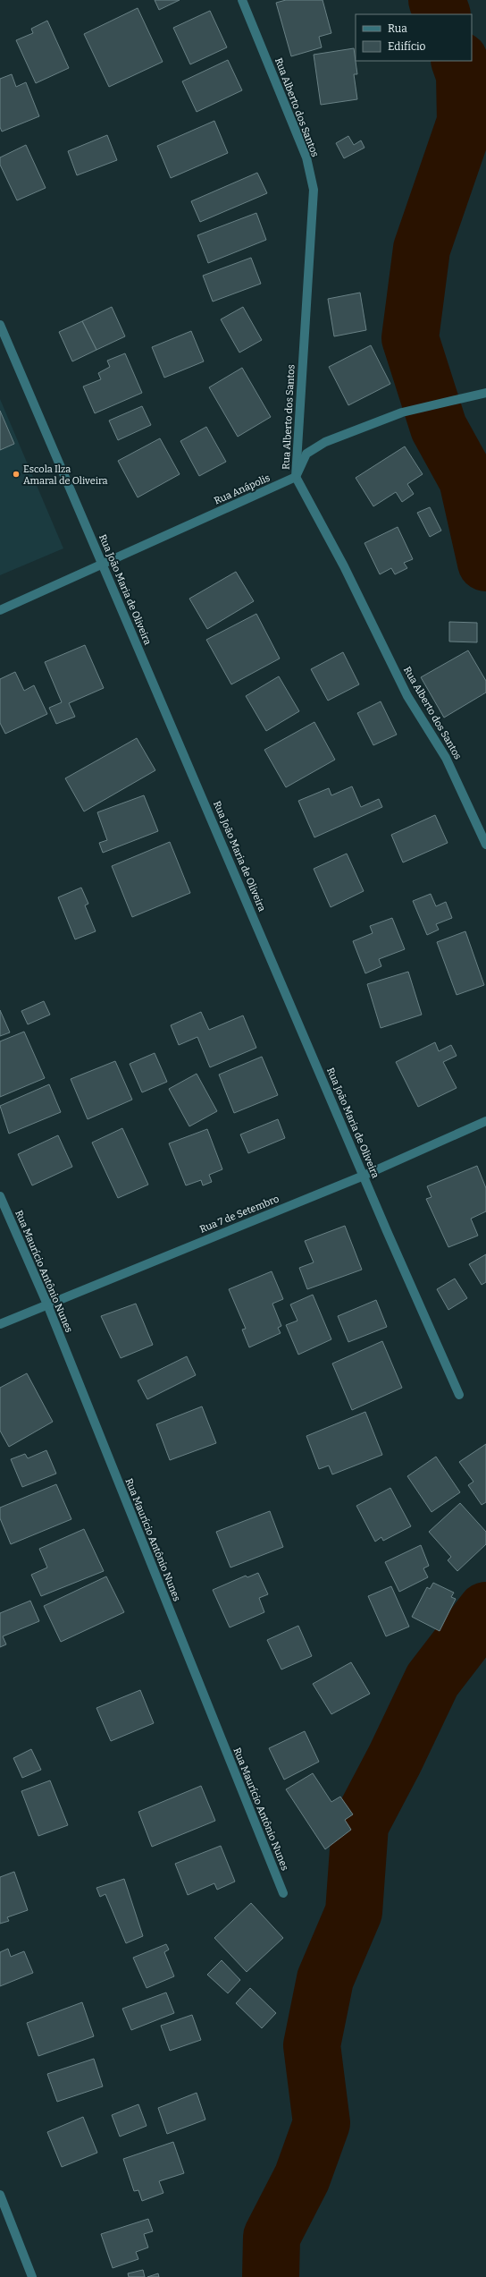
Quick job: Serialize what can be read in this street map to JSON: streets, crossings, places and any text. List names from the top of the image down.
{
  "streets": {
    "street": [
      "Rua Alberto dos Santos",
      "Rua Anápolis",
      "Rua João Maria de Oliveira",
      "Rua 7 de Setembro",
      "Rua Maurício Antônio Nunes"
    ]
  },
  "crossings": [
    ["Rua Alberto dos Santos", "Rua Anápolis"],
    ["Rua Anápolis", "Rua João Maria de Oliveira"],
    ["Rua João Maria de Oliveira", "Rua 7 de Setembro"],
    ["Rua 7 de Setembro", "Rua Maurício Antônio Nunes"]
  ],
  "places": ["Escola Ilza Amaral de Oliveira"],
  "legend": ["Rua", "Edifício"]
}
